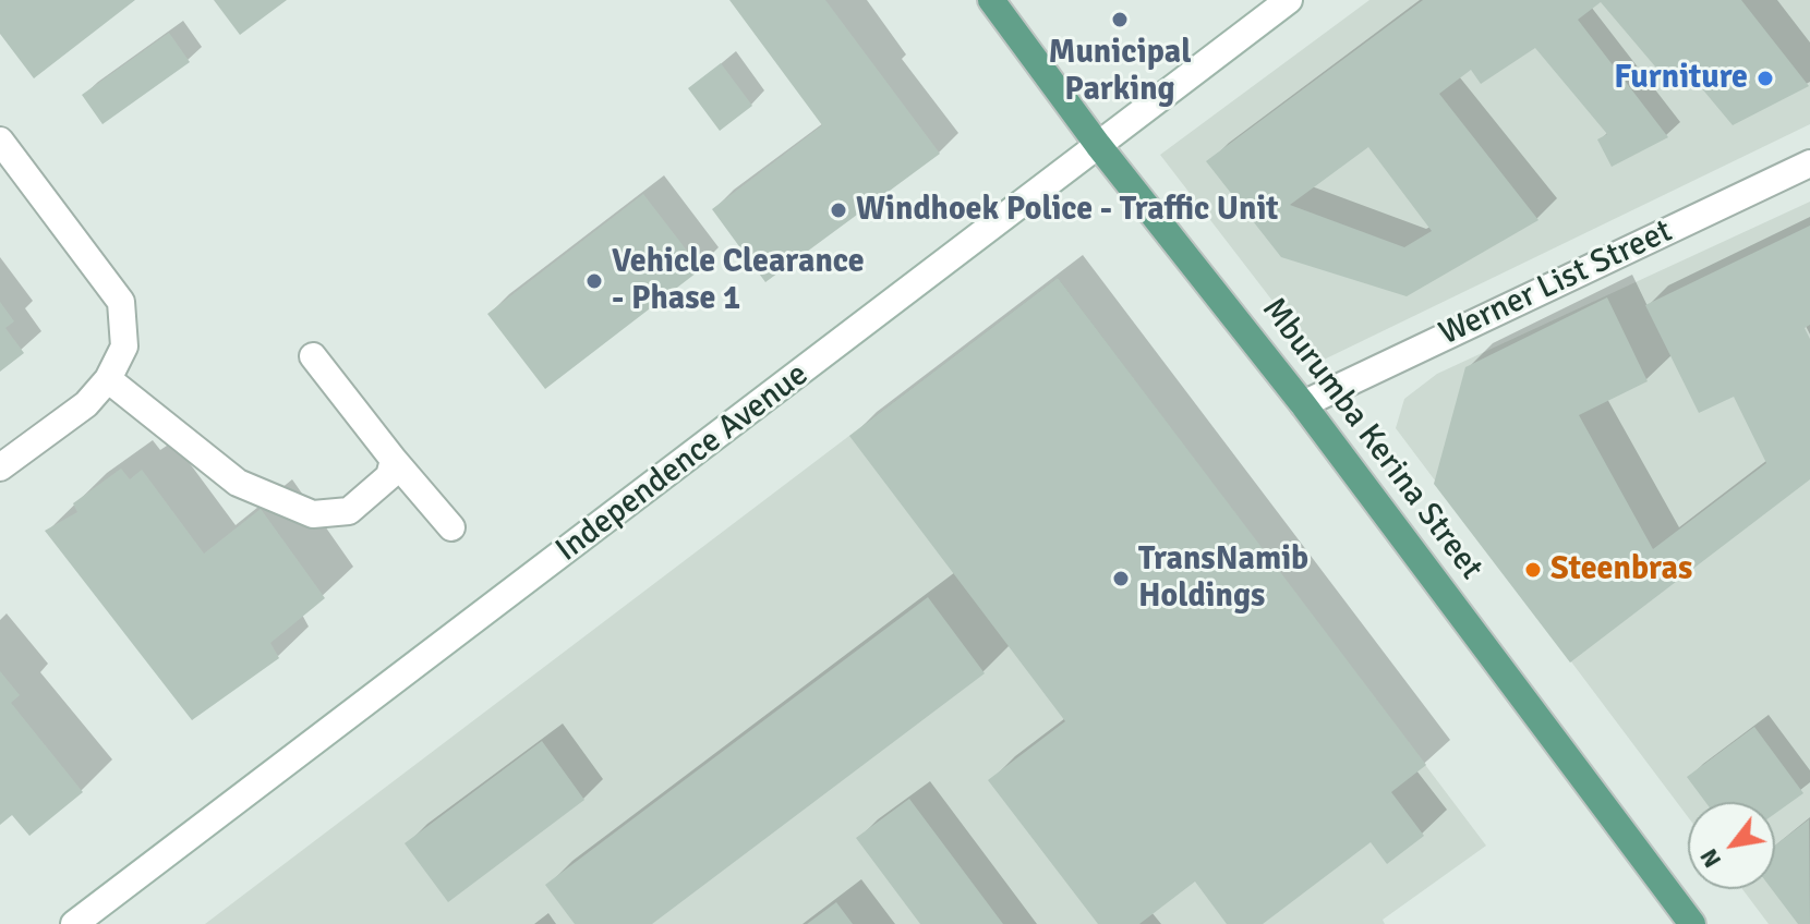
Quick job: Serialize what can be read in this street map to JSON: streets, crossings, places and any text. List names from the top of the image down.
{
  "streets": {
    "main road": ["Mburumba Kerina Street"],
    "street": ["Werner List Street", "Independence Avenue"]
  },
  "crossings": [
    ["Werner List Street", "Mburumba Kerina Street"],
    ["Mburumba Kerina Street", "Independence Avenue"]
  ],
  "places": [
    "Municipal Parking",
    "Furniture",
    "Windhoek Police - Traffic Unit",
    "Vehicle Clearance - Phase 1",
    "Steenbras",
    "TransNamib Holdings"
  ],
  "north": "bottom left"
}
